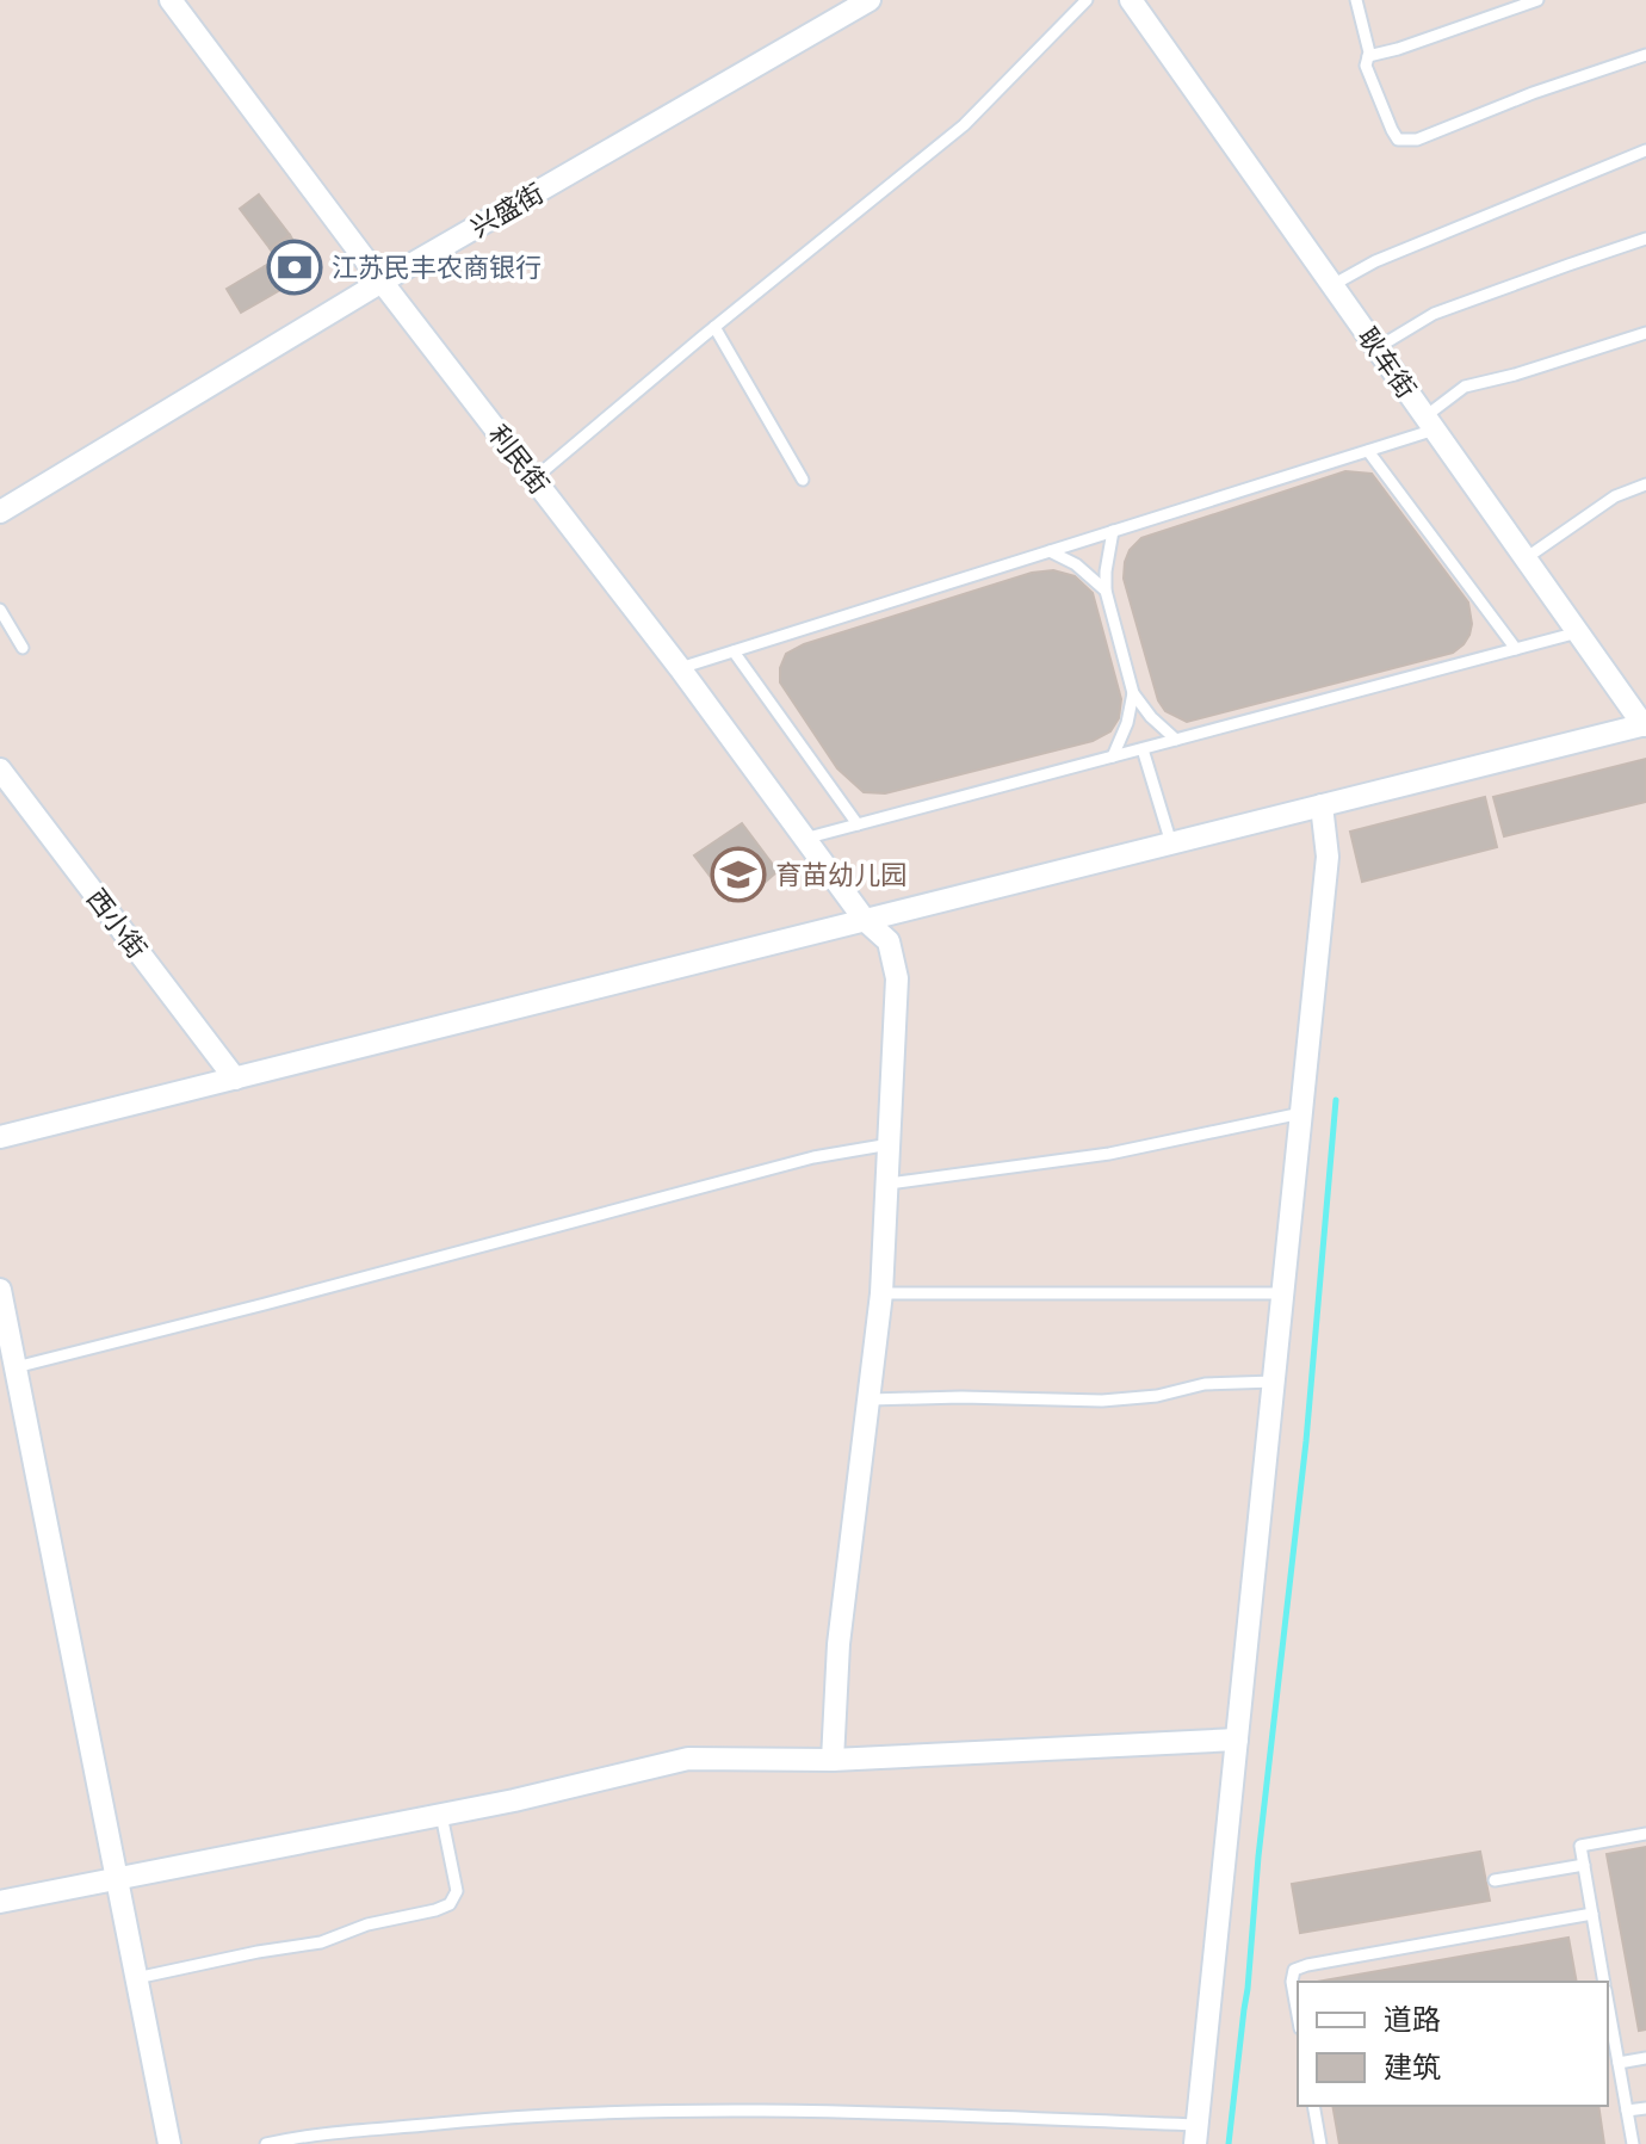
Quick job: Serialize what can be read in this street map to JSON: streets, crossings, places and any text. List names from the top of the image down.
{
  "streets": {
    "street": [
      "兴盛街",
      "耿车街",
      "利民街",
      "西小街"
    ]
  },
  "crossings": [
    ["兴盛街", "利民街"]
  ],
  "places": {
    "bank": ["江苏民丰农商银行"],
    "school or university": ["育苗幼儿园"]
  },
  "legend": ["道路", "建筑"]
}
